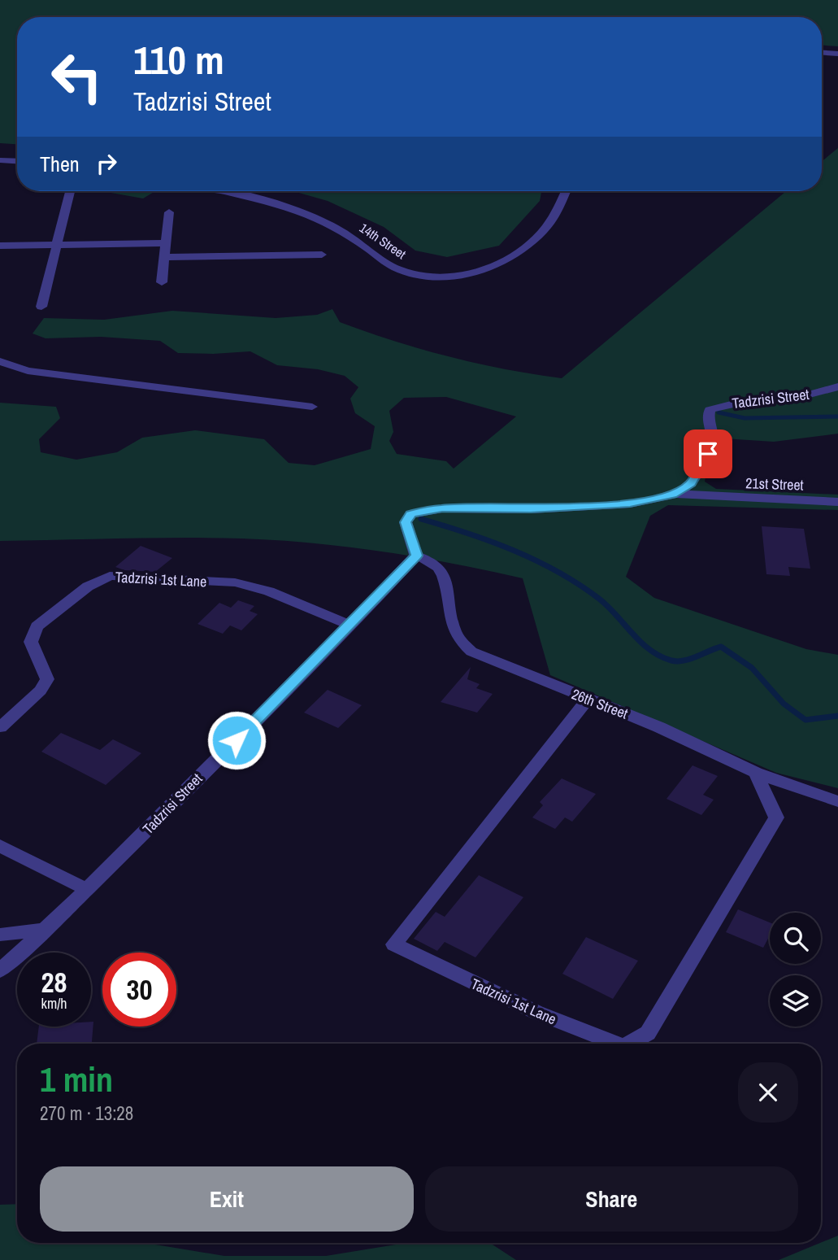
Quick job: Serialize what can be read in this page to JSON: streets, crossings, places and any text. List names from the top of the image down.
{
  "streets": {
    "street": [
      "14th Street",
      "Tadzrisi Street",
      "21st Street",
      "Tadzrisi 1st Lane",
      "26th Street"
    ]
  },
  "crossings": [
    ["Tadzrisi Street", "21st Street"],
    ["Tadzrisi Street", "Tadzrisi 1st Lane"],
    ["Tadzrisi Street", "26th Street"],
    ["Tadzrisi 1st Lane", "26th Street"]
  ],
  "page": {
    "turn": ["110 m", "Tadzrisi Street"],
    "then": "Then",
    "speed": "28 km/h",
    "limit": "30",
    "heading": ["1 min", "270 m · 13:28"],
    "buttons": ["Exit", "Share"]
  }
}
